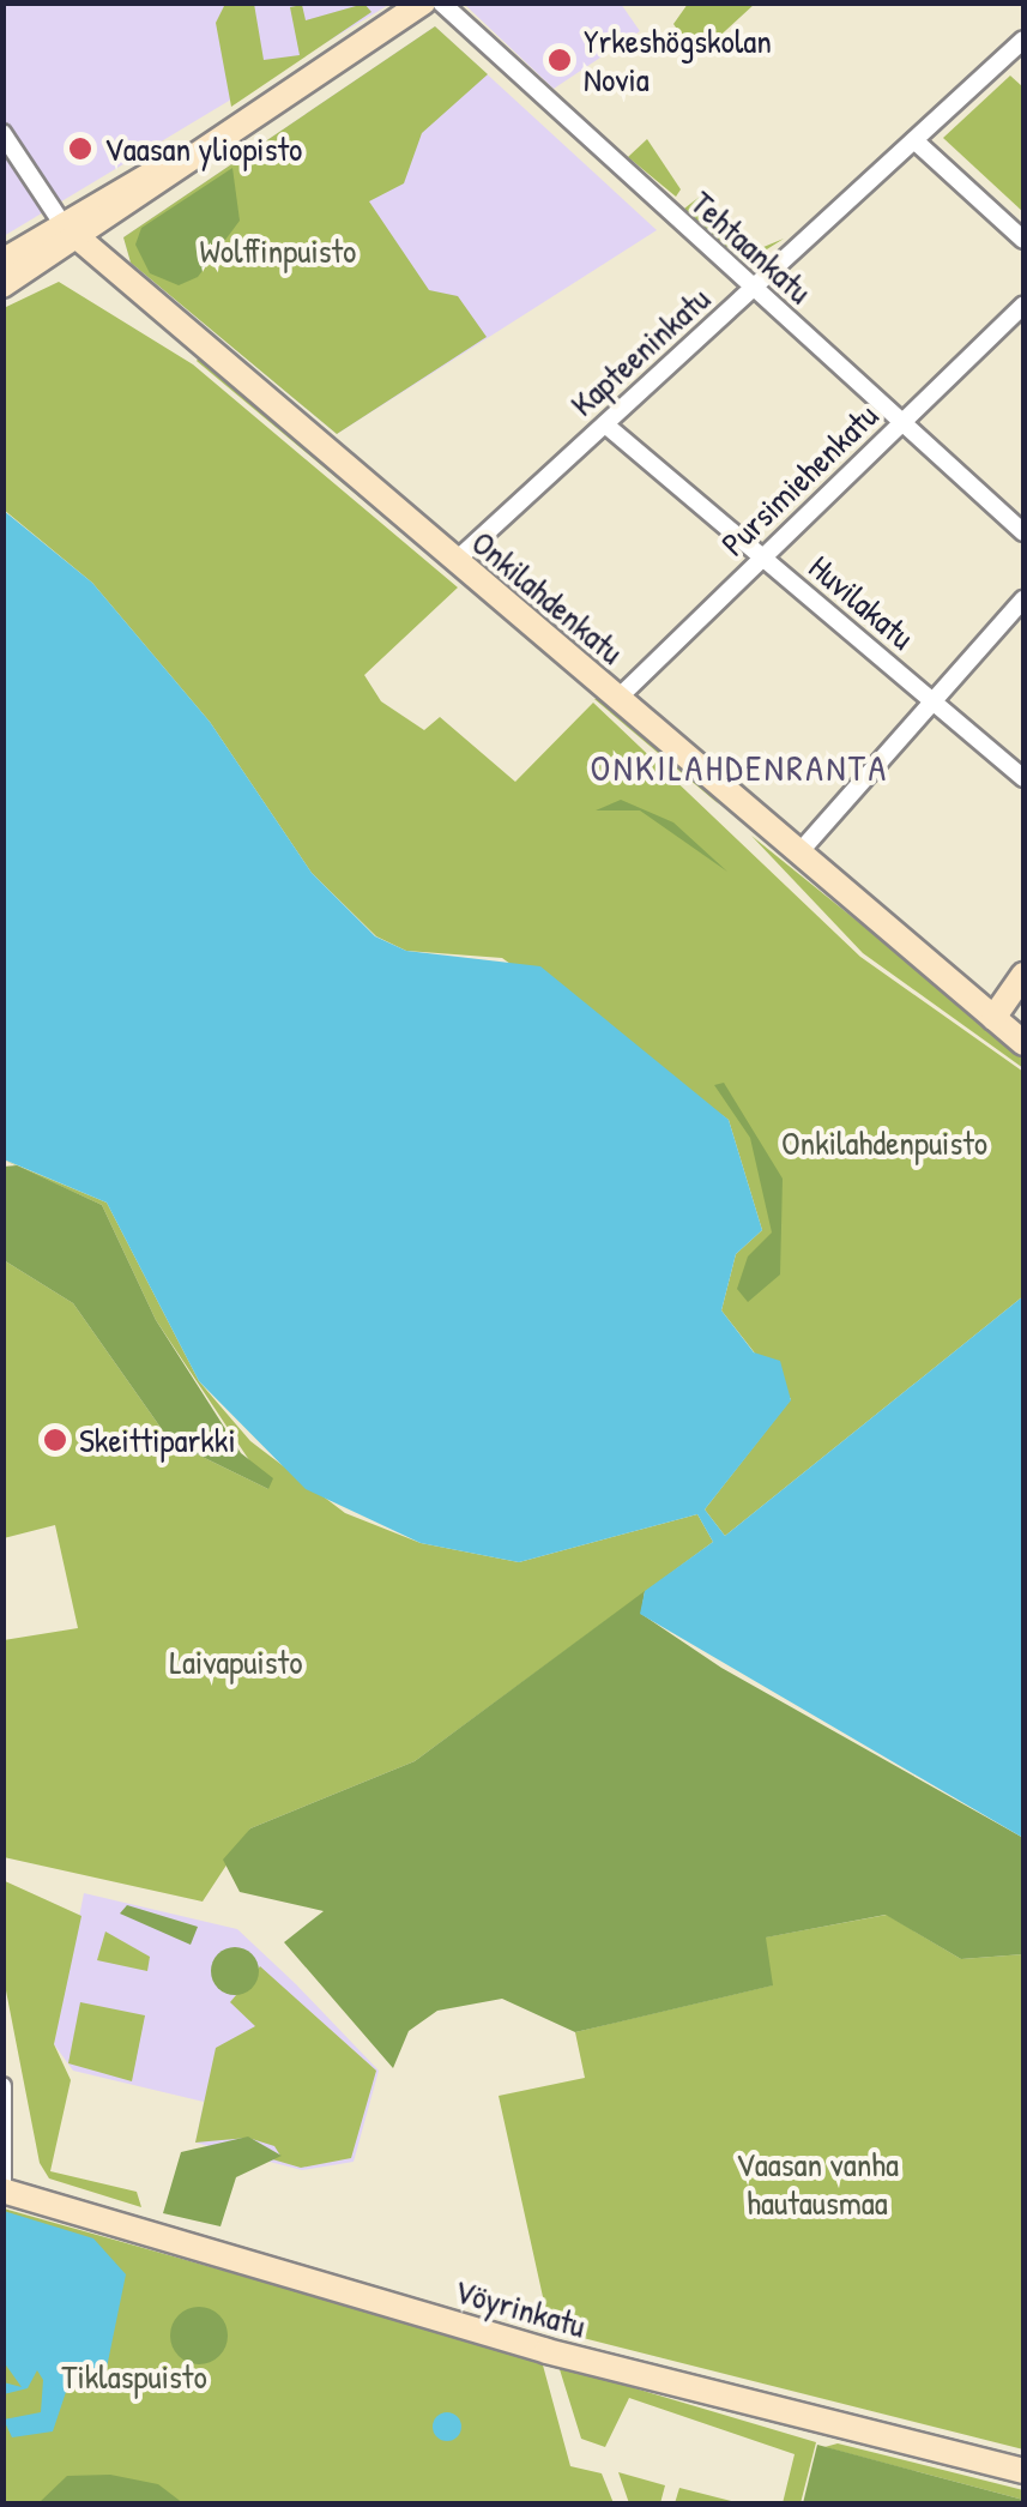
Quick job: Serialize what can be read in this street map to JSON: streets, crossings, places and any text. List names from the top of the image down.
{
  "streets": {
    "main road": ["Onkilahdenkatu", "Vöyrinkatu"],
    "street": [
      "Tehtaankatu",
      "Kapteeninkatu",
      "Pursimiehenkatu",
      "Huvilakatu"
    ]
  },
  "crossings": [
    ["Tehtaankatu", "Kapteeninkatu"],
    ["Tehtaankatu", "Pursimiehenkatu"],
    ["Kapteeninkatu", "Onkilahdenkatu"],
    ["Kapteeninkatu", "Huvilakatu"],
    ["Pursimiehenkatu", "Onkilahdenkatu"],
    ["Pursimiehenkatu", "Huvilakatu"]
  ],
  "districts": ["ONKILAHDENRANTA"],
  "parks": [
    "Wolffinpuisto",
    "Onkilahdenpuisto",
    "Laivapuisto",
    "Vaasan vanha hautausmaa",
    "Tiklaspuisto"
  ],
  "places": ["Yrkeshögskolan Novia", "Vaasan yliopisto", "Skeittiparkki"]
}
